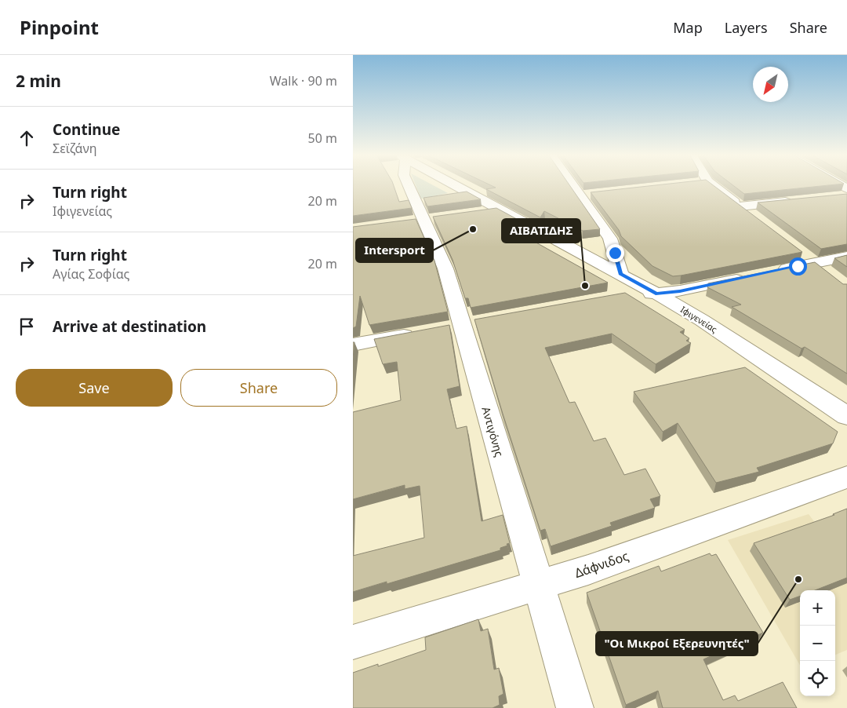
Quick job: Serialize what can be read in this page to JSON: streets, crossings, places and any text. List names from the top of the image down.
{
  "streets": {
    "street": ["Ιφιγενείας", "Αντιγόνης", "Δάφνιδος"]
  },
  "crossings": [
    ["Αντιγόνης", "Δάφνιδος"]
  ],
  "places": ["Intersport", "ΑΙΒΑΤΙΔΗΣ", "\"Οι Μικροί Εξερευνητές\""],
  "north": "bottom left",
  "page": {
    "header": "Pinpoint",
    "nav": ["Map", "Layers", "Share"],
    "heading": ["2 min", "Walk · 90 m"],
    "list": [
      ["Continue", "Σεϊζάνη", "50 m"],
      ["Turn right", "Ιφιγενείας", "20 m"],
      ["Turn right", "Αγίας Σοφίας", "20 m"],
      "Arrive at destination"
    ],
    "buttons": ["Save", "Share"],
    "map_buttons": ["+", "−"]
  }
}
